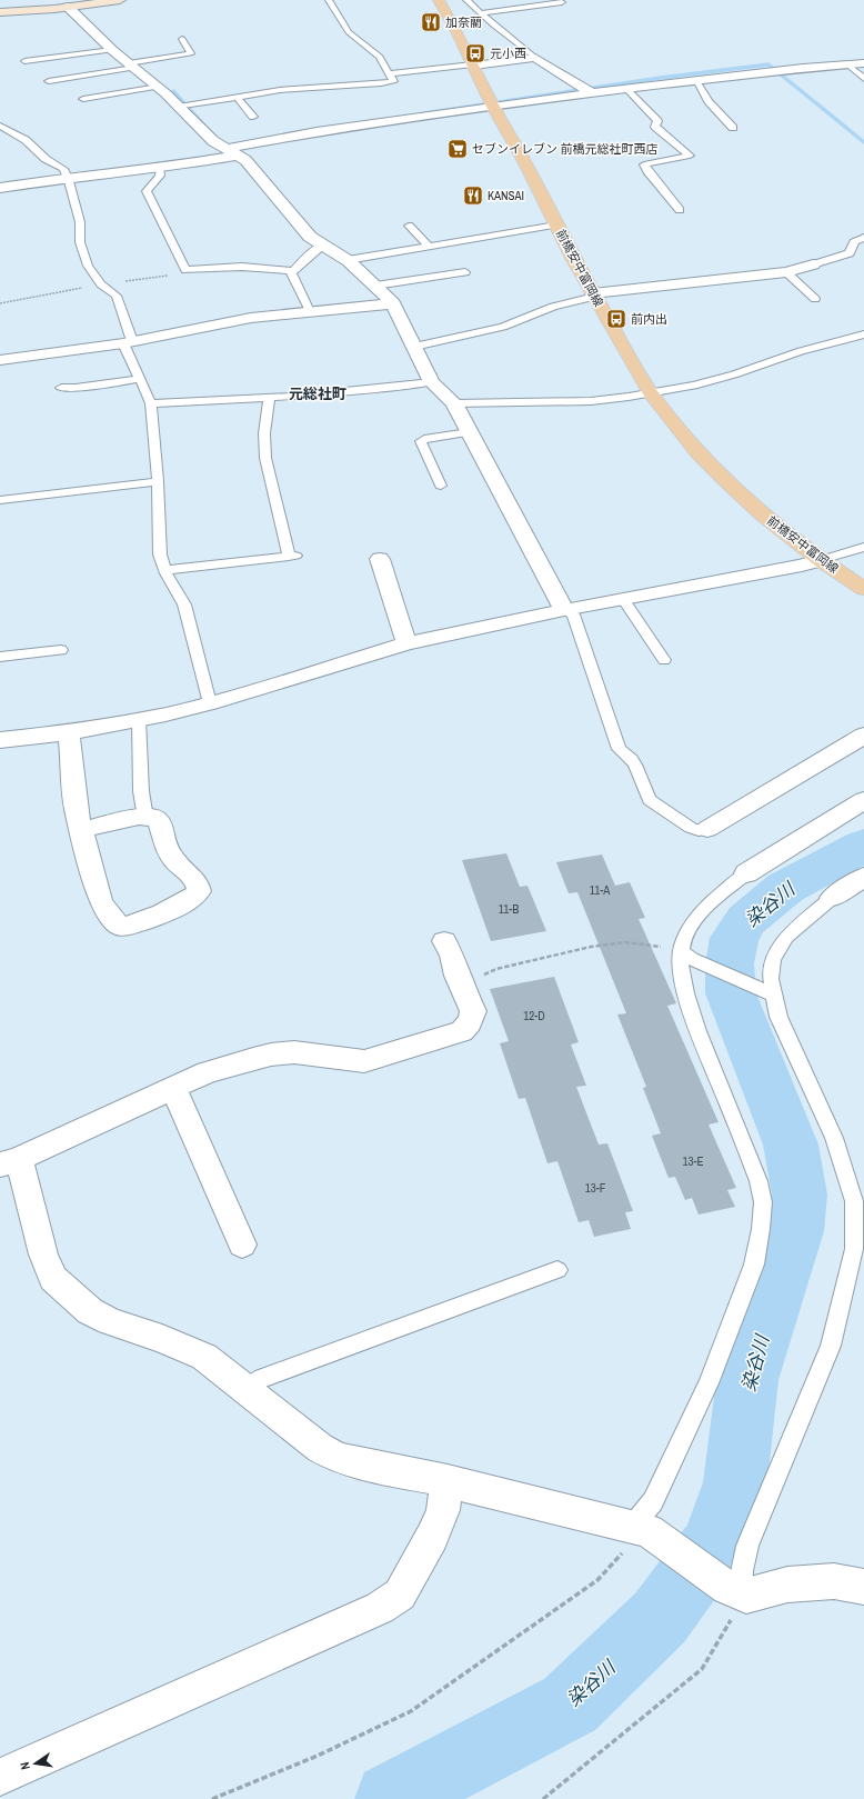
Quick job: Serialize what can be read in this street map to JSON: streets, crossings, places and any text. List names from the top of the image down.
{
  "streets": {
    "main road": ["前橋安中富岡線"]
  },
  "districts": ["元総社町"],
  "water": ["染谷川"],
  "places": {
    "restaurant": ["加奈藺", "KANSAI"],
    "bus stop": ["元小西", "前内出"],
    "supermarket": ["セブンイレブン 前橋元総社町西店"]
  },
  "house_numbers": [
    "11-A",
    "11-B",
    "12-D",
    "13-E",
    "13-F"
  ],
  "north": "left"
}
